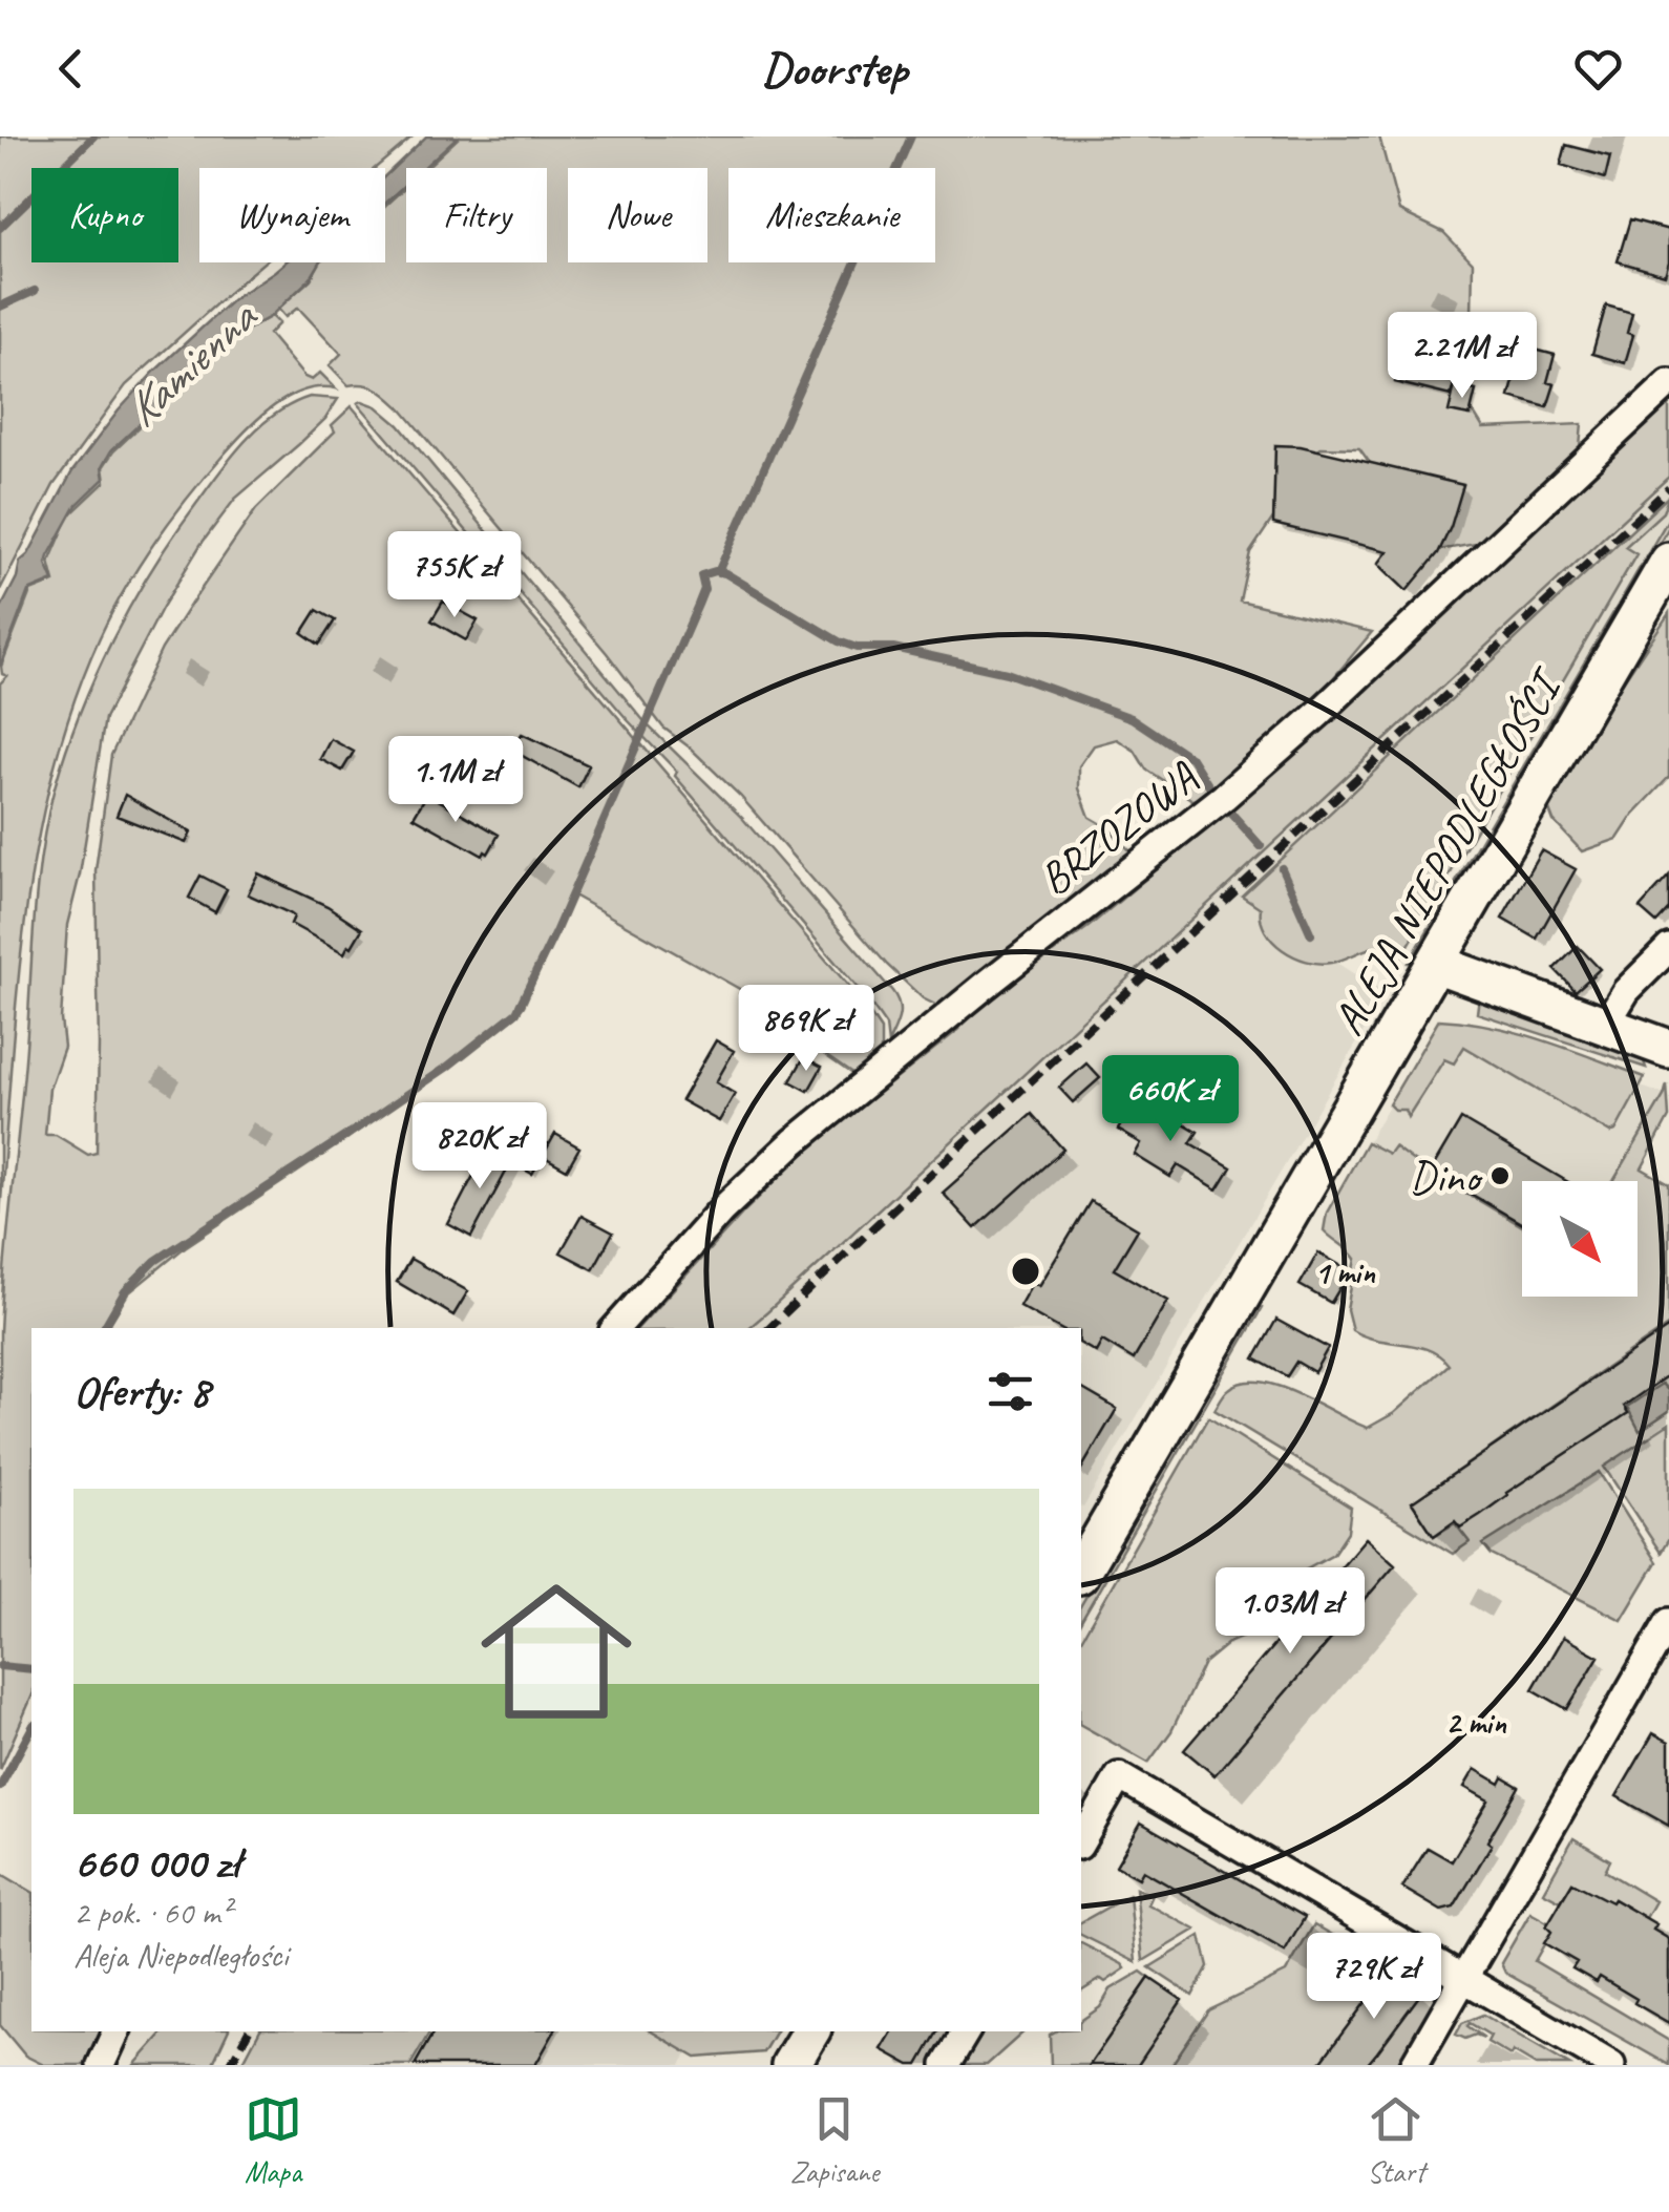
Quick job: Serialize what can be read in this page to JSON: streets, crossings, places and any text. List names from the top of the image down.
{
  "streets": {
    "street": ["BRZOZOWA", "ALEJA NIEPODLEGŁOŚCI"]
  },
  "water": ["Kamienna"],
  "places": ["Dino"],
  "north": "bottom right",
  "page": {
    "header": "Doorstep",
    "chip": [
      "Kupno",
      "Wynajem",
      "Filtry",
      "Nowe",
      "Mieszkanie"
    ],
    "price": [
      "2.21M zł",
      "755K zł",
      "1.1M zł",
      "869K zł",
      "660K zł",
      "820K zł",
      "1.03M zł",
      "729K zł"
    ],
    "heading": "Oferty: 8",
    "list": [
      {
        "name": "660 000 zł",
        "note": "2 pok. · 60 m² · Aleja Niepodległości"
      }
    ],
    "tabs": ["Mapa", "Zapisane", "Start"]
  },
  "rings": ["1 min", "2 min"]
}
